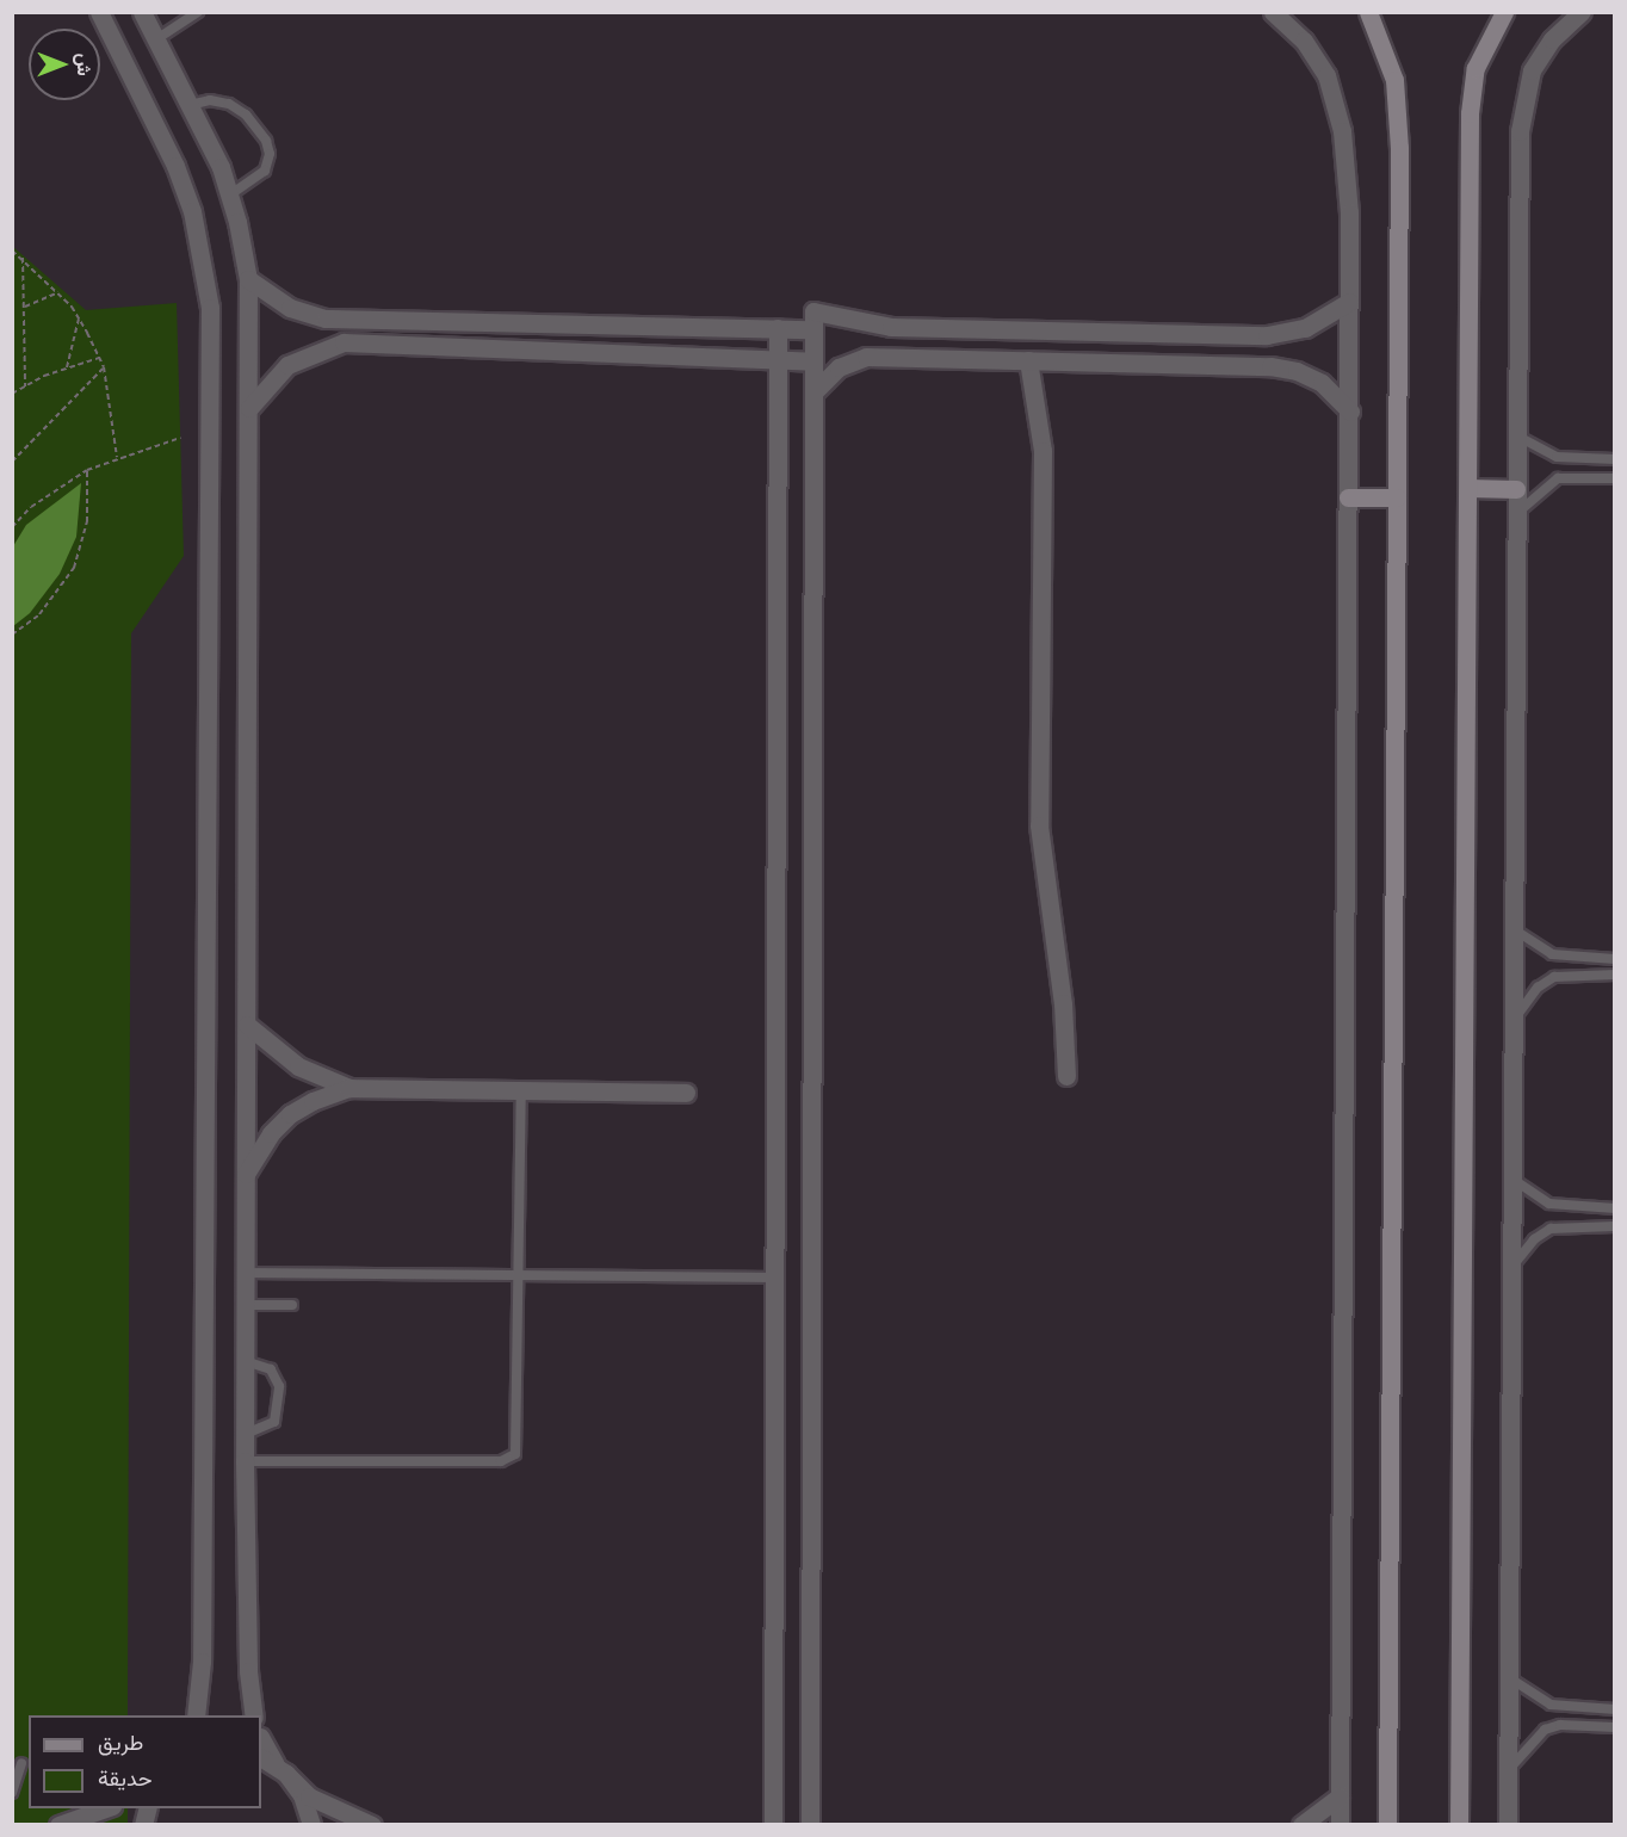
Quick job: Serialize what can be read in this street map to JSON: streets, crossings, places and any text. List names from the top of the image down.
{
  "legend": ["طريق", "حديقة"],
  "north": "right"
}
